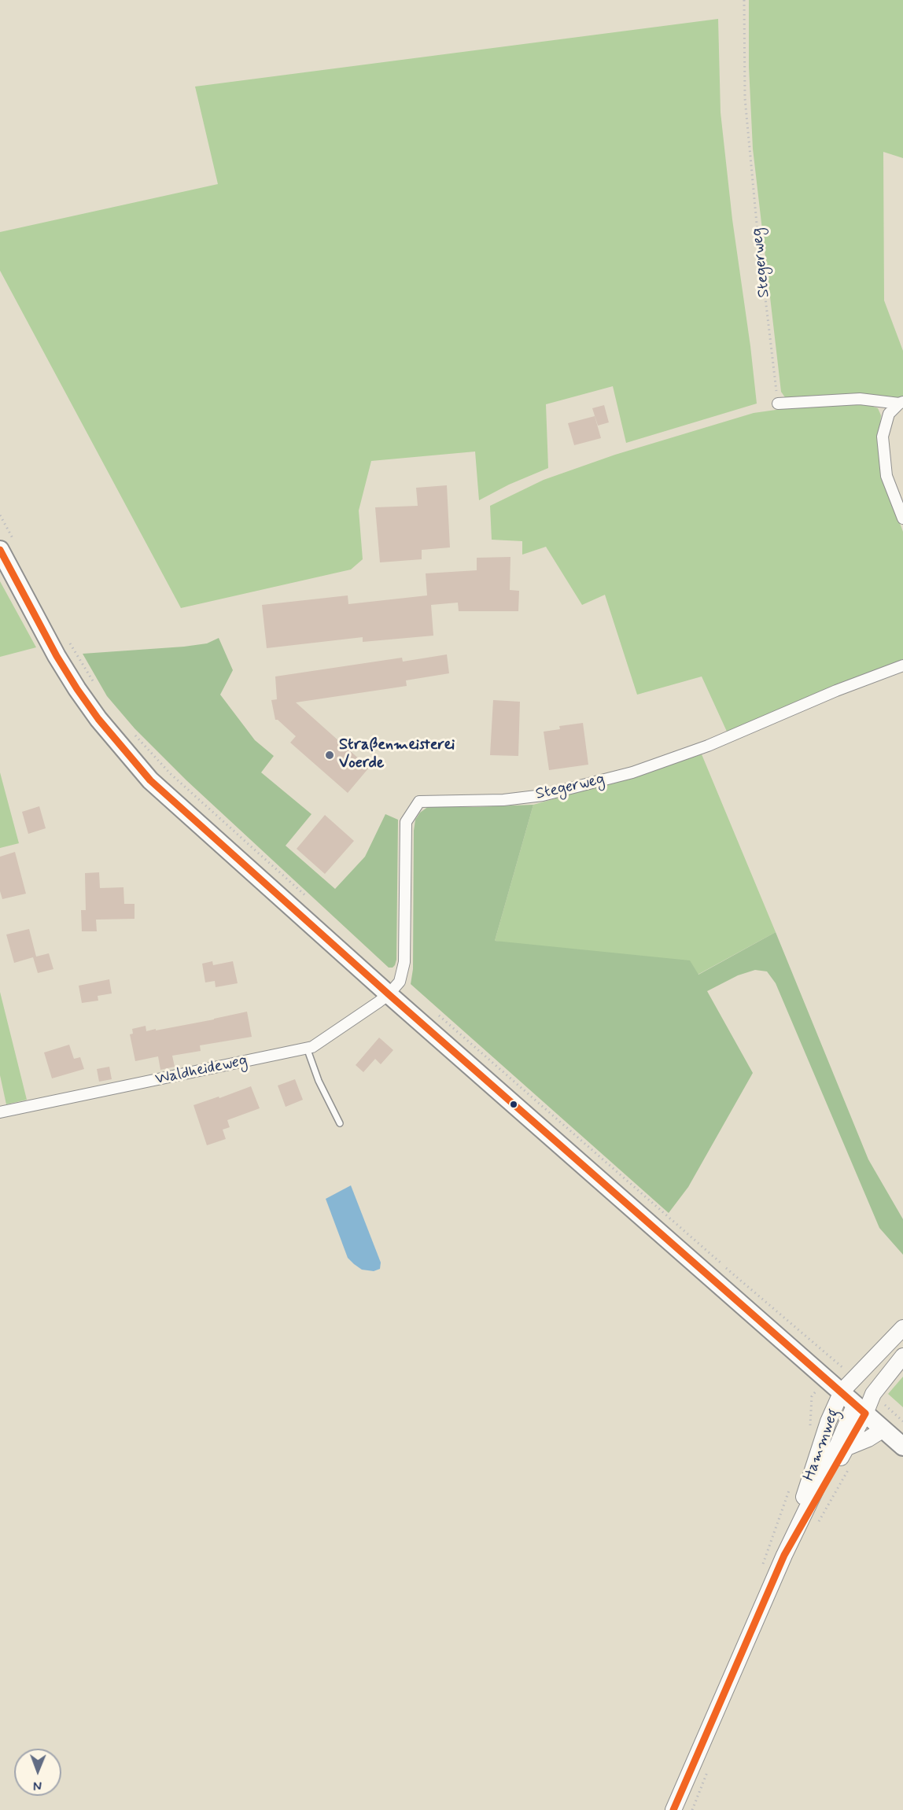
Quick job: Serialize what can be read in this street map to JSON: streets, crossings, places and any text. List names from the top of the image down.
{
  "streets": {
    "main road": ["Hammweg"],
    "street": ["Stegerweg", "Waldheideweg"]
  },
  "crossings": [
    ["Stegerweg", "Waldheideweg"]
  ],
  "places": ["Straßenmeisterei Voerde"],
  "north": "bottom"
}
